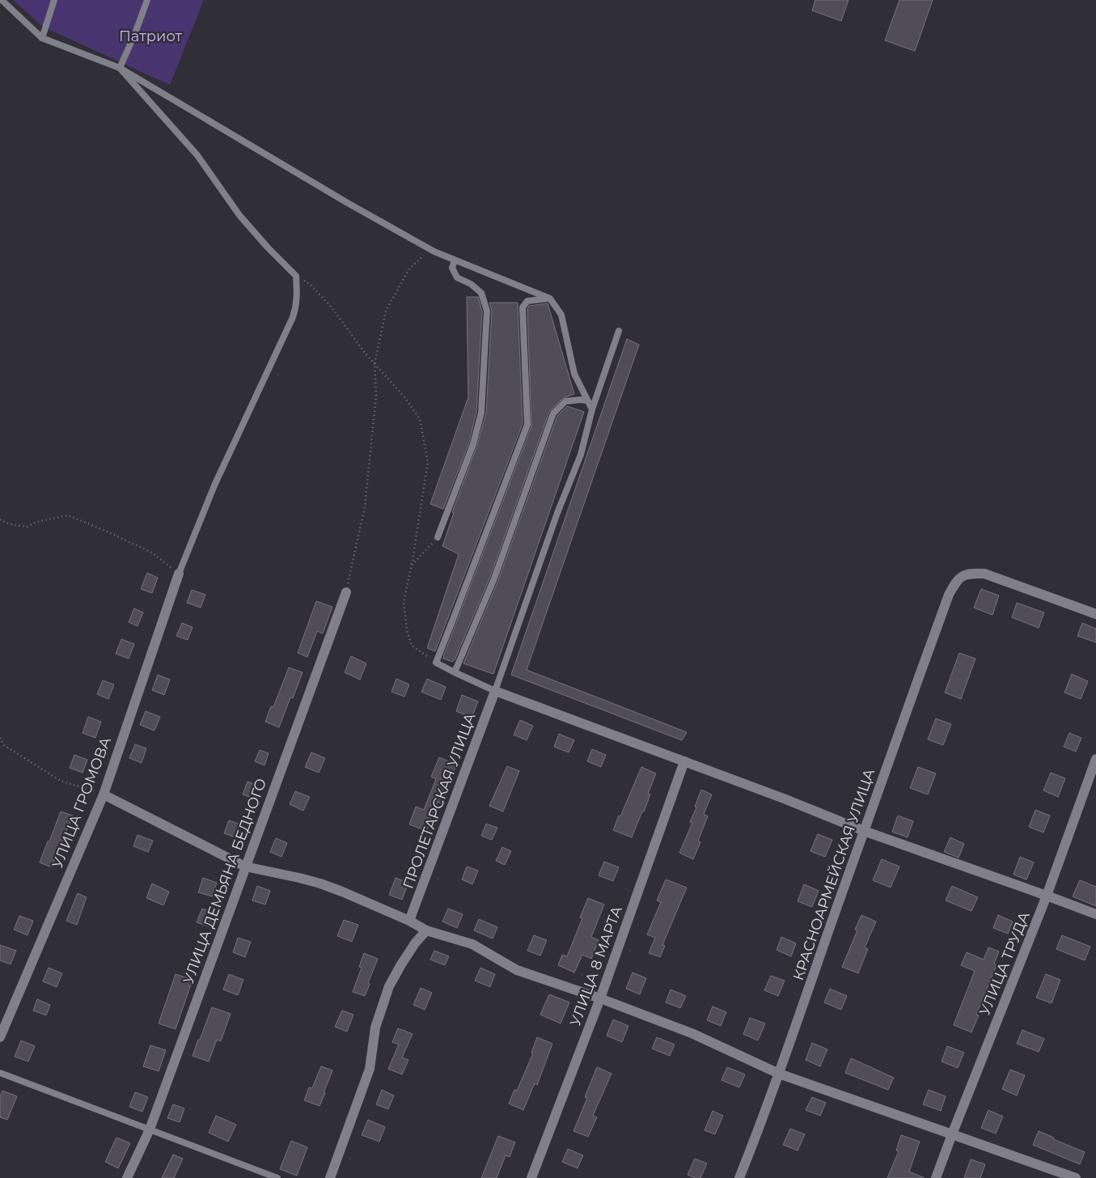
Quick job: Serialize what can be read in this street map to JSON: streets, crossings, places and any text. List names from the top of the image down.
{
  "streets": {
    "street": [
      "ПРОЛЕТАРСКАЯ УЛИЦА",
      "УЛИЦА ГРОМОВА",
      "КРАСНОАРМЕЙСКАЯ УЛИЦА",
      "УЛИЦА ДЕМЬЯНА БЕДНОГО",
      "УЛИЦА ТРУДА",
      "УЛИЦА 8 МАРТА"
    ]
  },
  "parks": ["Патриот"]
}
